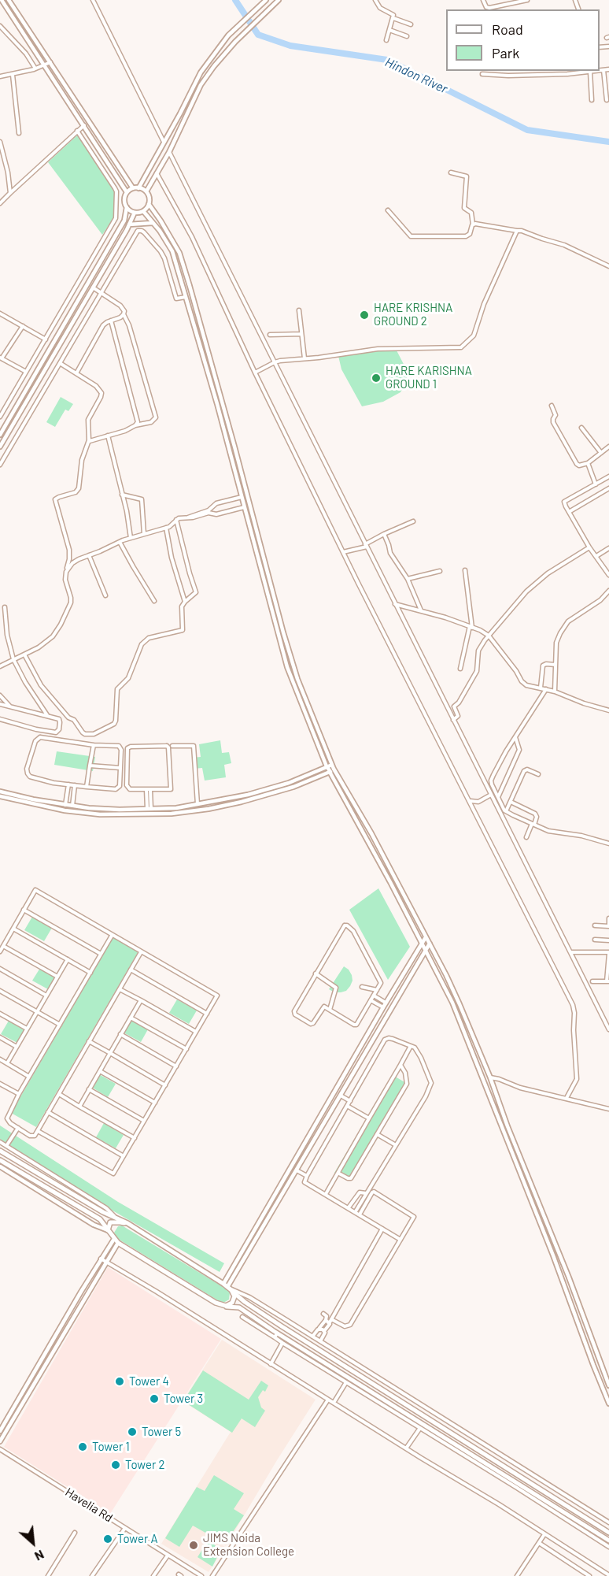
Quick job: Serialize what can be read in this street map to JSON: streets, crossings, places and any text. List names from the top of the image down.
{
  "streets": {
    "street": ["Havelia Rd"]
  },
  "water": ["Hindon River"],
  "places": [
    "HARE KRISHNA GROUND 2",
    "HARE KARISHNA GROUND 1",
    "Tower 4",
    "Tower 3",
    "Tower 5",
    "Tower 1",
    "Tower 2",
    "Tower A",
    "JIMS Noida Extension College"
  ],
  "legend": ["Road", "Park"],
  "north": "bottom right"
}
